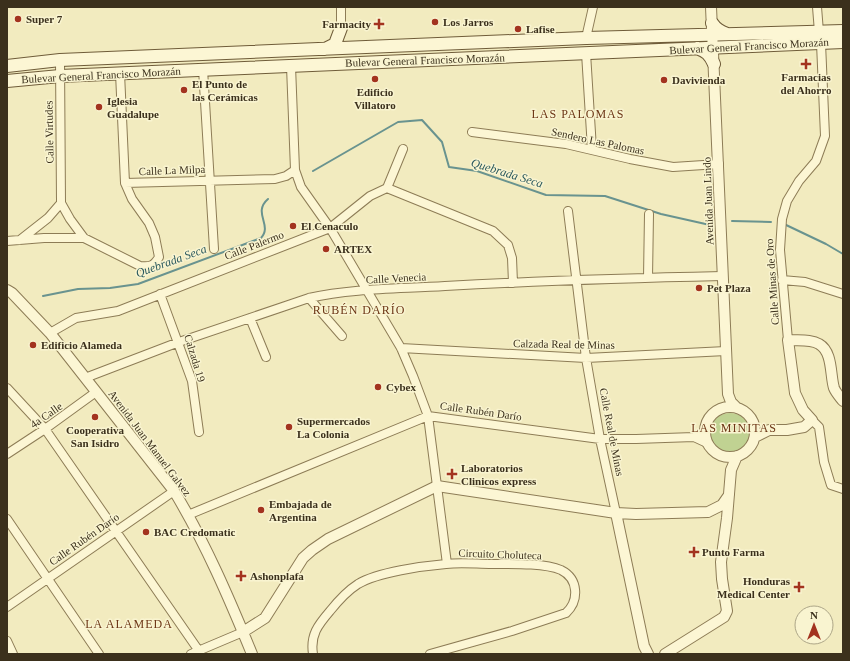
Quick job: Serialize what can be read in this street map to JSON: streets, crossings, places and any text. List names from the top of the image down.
{
  "streets": {
    "main road": ["Bulevar General Francisco Morazán"],
    "street": [
      "Calle Virtudes",
      "Sendero Las Palomas",
      "Calle La Milpa",
      "Avenida Juan Lindo",
      "Calle Palermo",
      "Calle Venecia",
      "Calle Minas de Oro",
      "Calzada Real de Minas",
      "Calzada 19",
      "Calle Rubén Darío",
      "4a Calle",
      "Calle Real de Minas",
      "Avenida Juan Manuel Galvez",
      "Circuito Choluteca"
    ]
  },
  "crossings": [
    ["Bulevar General Francisco Morazán", "Calle Virtudes"],
    ["Bulevar General Francisco Morazán", "Avenida Juan Lindo"],
    ["Bulevar General Francisco Morazán", "Calle Minas de Oro"],
    ["Calle Virtudes", "Calle La Milpa"],
    ["Sendero Las Palomas", "Avenida Juan Lindo"],
    ["Avenida Juan Lindo", "Calle Venecia"],
    ["Avenida Juan Lindo", "Calzada Real de Minas"],
    ["Calle Palermo", "Calzada 19"],
    ["Calle Palermo", "Avenida Juan Manuel Galvez"],
    ["Calle Venecia", "Calzada 19"],
    ["Calle Venecia", "Calle Real de Minas"],
    ["Calle Venecia", "Avenida Juan Manuel Galvez"],
    ["Calzada Real de Minas", "Calle Real de Minas"],
    ["Calle Rubén Darío", "Calle Real de Minas"],
    ["Calle Rubén Darío", "Avenida Juan Manuel Galvez"],
    ["4a Calle", "Avenida Juan Manuel Galvez"]
  ],
  "districts": [
    "LAS PALOMAS",
    "RUBÉN DARÍO",
    "LAS MINITAS",
    "LA ALAMEDA"
  ],
  "water": ["Quebrada Seca"],
  "places": {
    "other": [
      "Super 7",
      "Los Jarros",
      "Lafise",
      "Edificio Villatoro",
      "Davivienda",
      "El Punto de las Cerámicas",
      "Iglesia Guadalupe",
      "El Cenaculo",
      "ARTEX",
      "Pet Plaza",
      "Edificio Alameda",
      "Cybex",
      "Cooperativa San Isidro",
      "Supermercados La Colonia",
      "Embajada de Argentina",
      "BAC Credomatic"
    ],
    "health": [
      "Farmacity",
      "Farmacias del Ahorro",
      "Laboratorios Clinicos express",
      "Punto Farma",
      "Ashonplafa",
      "Honduras Medical Center"
    ]
  },
  "north": "top"
}
